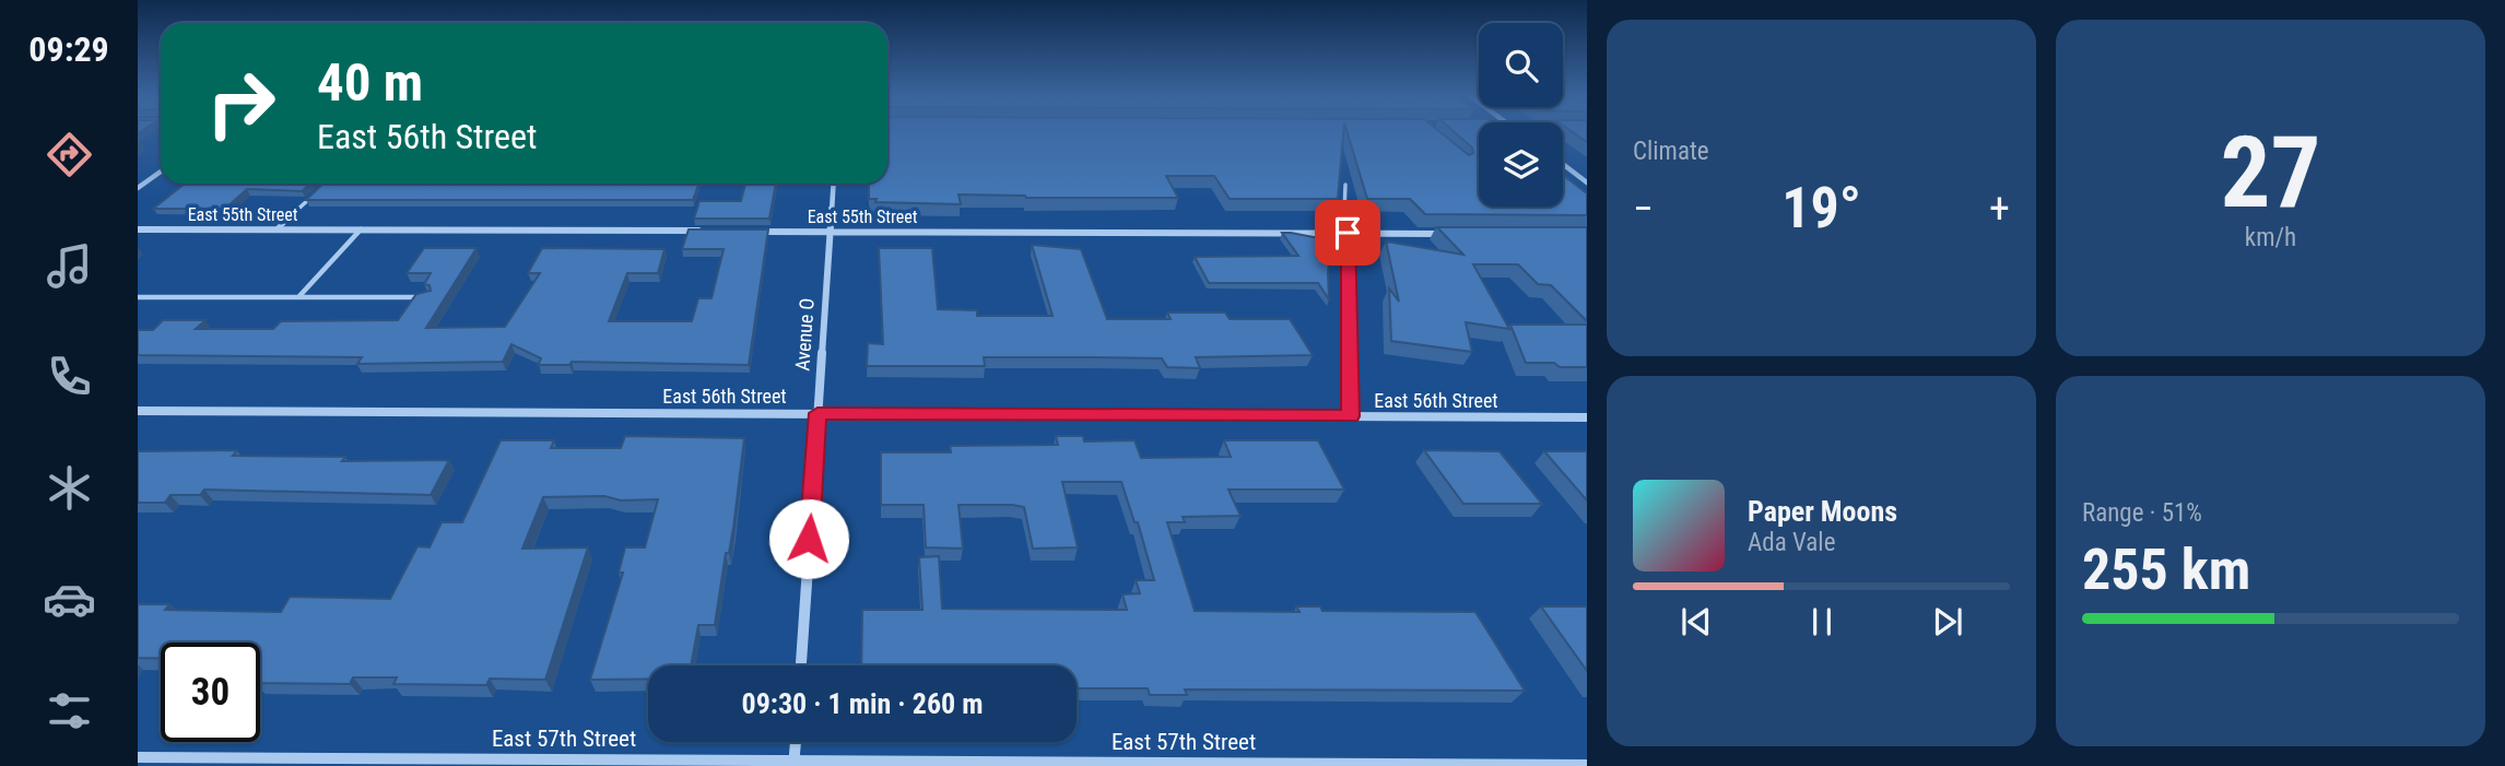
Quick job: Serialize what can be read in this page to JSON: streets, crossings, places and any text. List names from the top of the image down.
{
  "streets": {
    "street": [
      "East 55th Street",
      "Avenue O",
      "East 56th Street",
      "East 57th Street"
    ]
  },
  "crossings": [
    ["East 55th Street", "Avenue O"],
    ["Avenue O", "East 56th Street"]
  ],
  "page": {
    "tabs": "09:29",
    "tile": [
      "Climate",
      ["27", "km/h"],
      ["Range · 51%", "255 km"]
    ],
    "turn": ["40 m", "East 56th Street"],
    "heat": ["−", "19°", "+"],
    "song": ["Paper Moons", "Ada Vale"],
    "limit": "30",
    "trip": "09:30 · 1 min · 260 m"
  }
}
